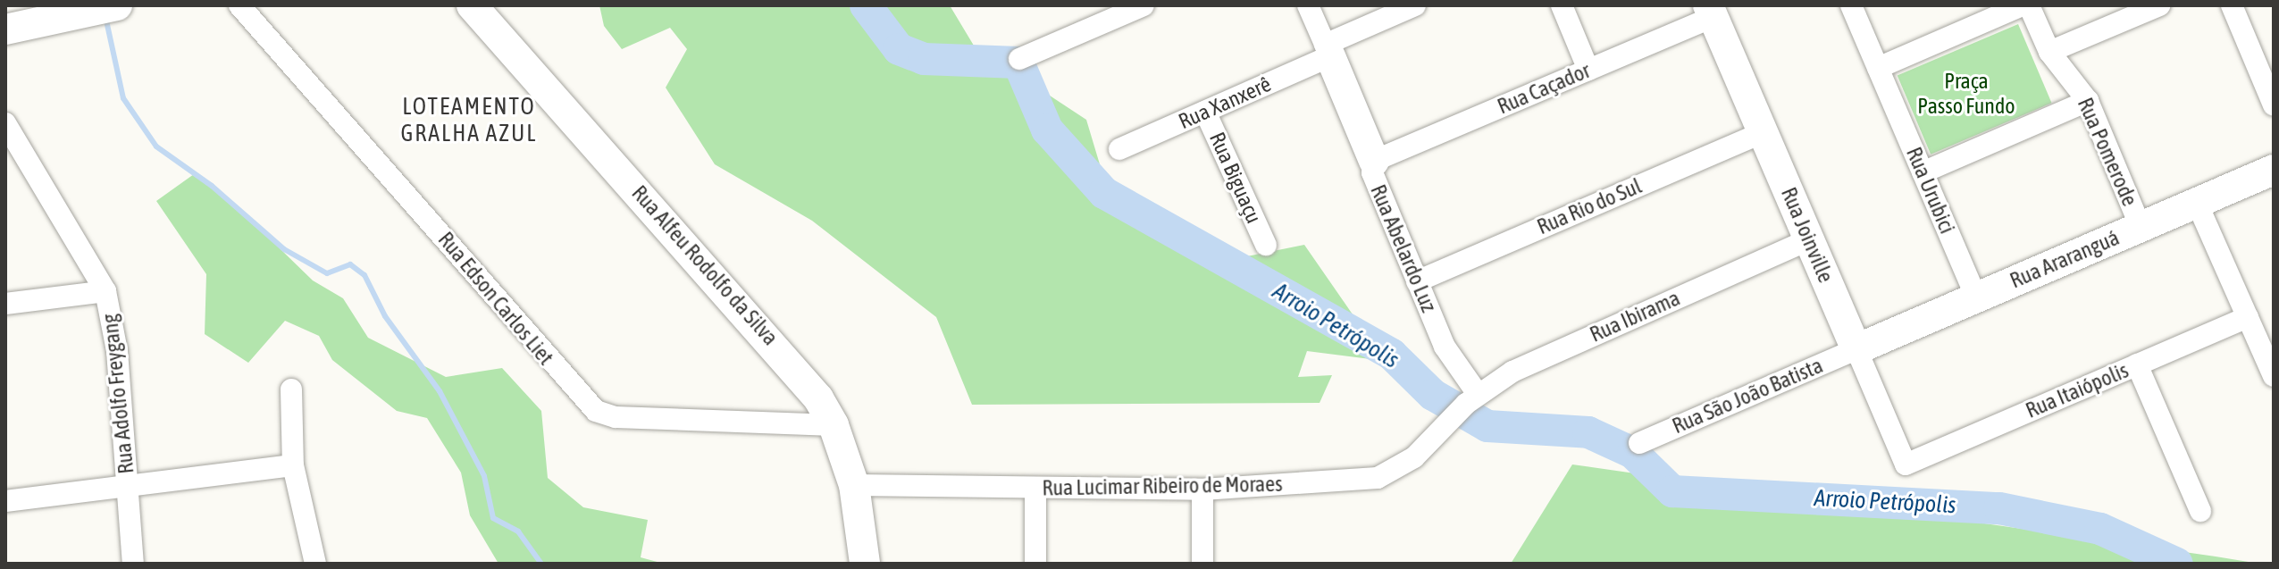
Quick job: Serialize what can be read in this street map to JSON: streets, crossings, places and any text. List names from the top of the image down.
{
  "streets": {
    "street": [
      "Rua Caçador",
      "Rua Xanxerê",
      "Rua Pomerode",
      "Rua Biguaçu",
      "Rua Urubici",
      "Rua Rio do Sul",
      "Rua Joinville",
      "Rua Abelardo Luz",
      "Rua Araranguá",
      "Rua Alfeu Rodolfo da Silva",
      "Rua Edson Carlos Liet",
      "Rua Ibirama",
      "Rua Itaiópolis",
      "Rua Adolfo Freygang",
      "Rua São João Batista",
      "Rua Lucimar Ribeiro de Moraes"
    ]
  },
  "crossings": [
    ["Rua Caçador", "Rua Joinville"],
    ["Rua Caçador", "Rua Abelardo Luz"],
    ["Rua Xanxerê", "Rua Biguaçu"],
    ["Rua Xanxerê", "Rua Abelardo Luz"],
    ["Rua Pomerode", "Rua Araranguá"],
    ["Rua Urubici", "Rua Araranguá"],
    ["Rua Rio do Sul", "Rua Joinville"],
    ["Rua Rio do Sul", "Rua Abelardo Luz"],
    ["Rua Joinville", "Rua Araranguá"],
    ["Rua Joinville", "Rua Ibirama"],
    ["Rua Joinville", "Rua Itaiópolis"],
    ["Rua Joinville", "Rua São João Batista"],
    ["Rua Abelardo Luz", "Rua Ibirama"],
    ["Rua Araranguá", "Rua São João Batista"],
    ["Rua Alfeu Rodolfo da Silva", "Rua Edson Carlos Liet"],
    ["Rua Alfeu Rodolfo da Silva", "Rua Lucimar Ribeiro de Moraes"],
    ["Rua Ibirama", "Rua Lucimar Ribeiro de Moraes"]
  ],
  "districts": ["LOTEAMENTO GRALHA AZUL"],
  "water": ["Arroio Petrópolis"],
  "parks": ["Praça Passo Fundo"]
}
